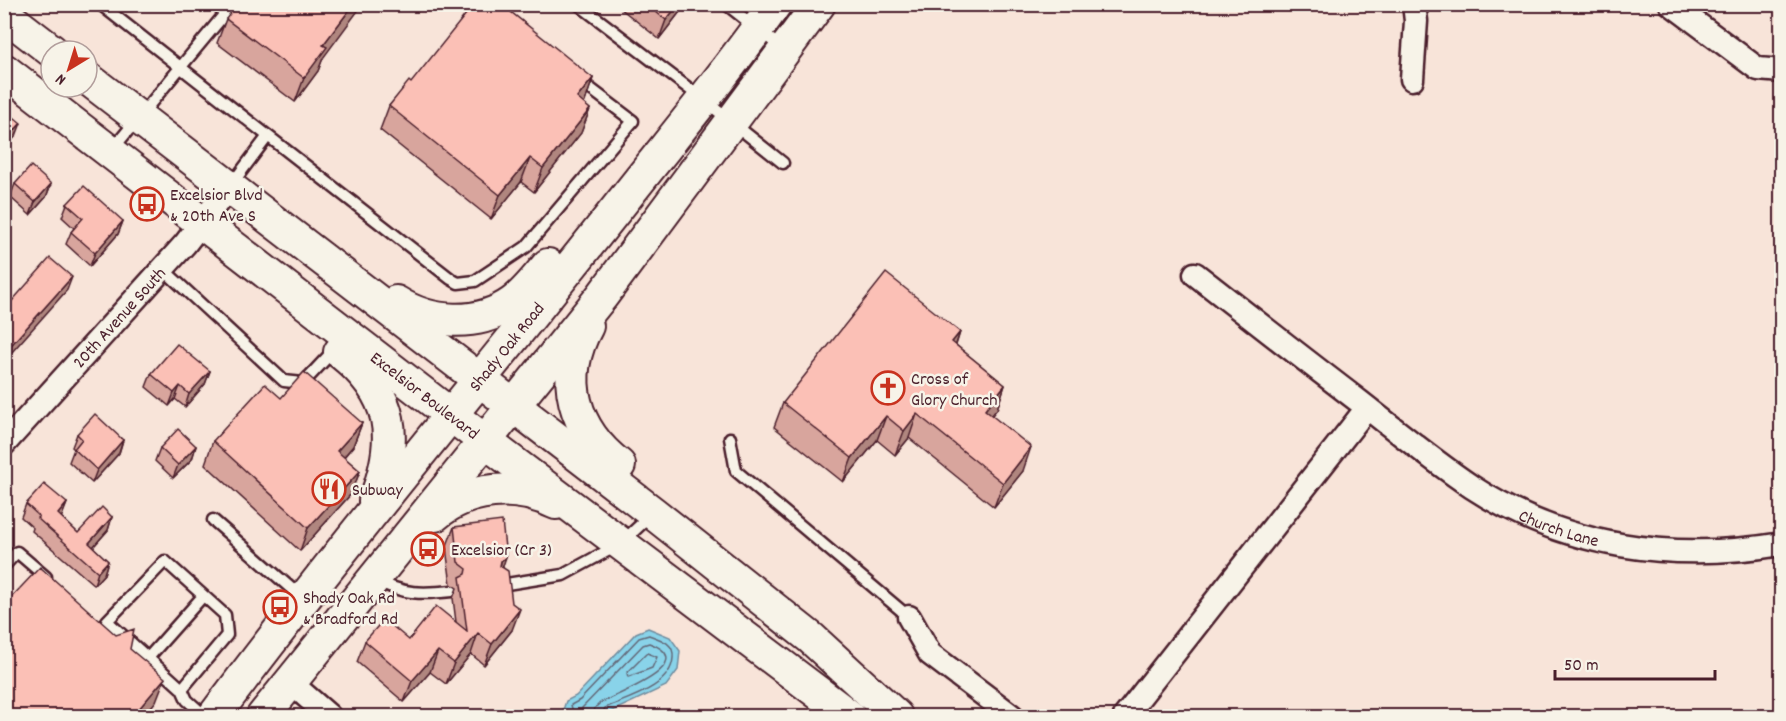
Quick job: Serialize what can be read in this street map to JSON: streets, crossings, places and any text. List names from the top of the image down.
{
  "streets": {
    "main road": ["Shady Oak Road", "Excelsior Boulevard"],
    "street": ["20th Avenue South", "Church Lane"]
  },
  "crossings": [
    ["Shady Oak Road", "Excelsior Boulevard"]
  ],
  "places": {
    "bus stop": ["Excelsior Blvd & 20th Ave S", "Excelsior (Cr 3)", "Shady Oak Rd & Bradford Rd"],
    "church": ["Cross of Glory Church"],
    "restaurant": ["Subway"]
  },
  "scale_bar": "50 m",
  "north": "bottom left"
}
